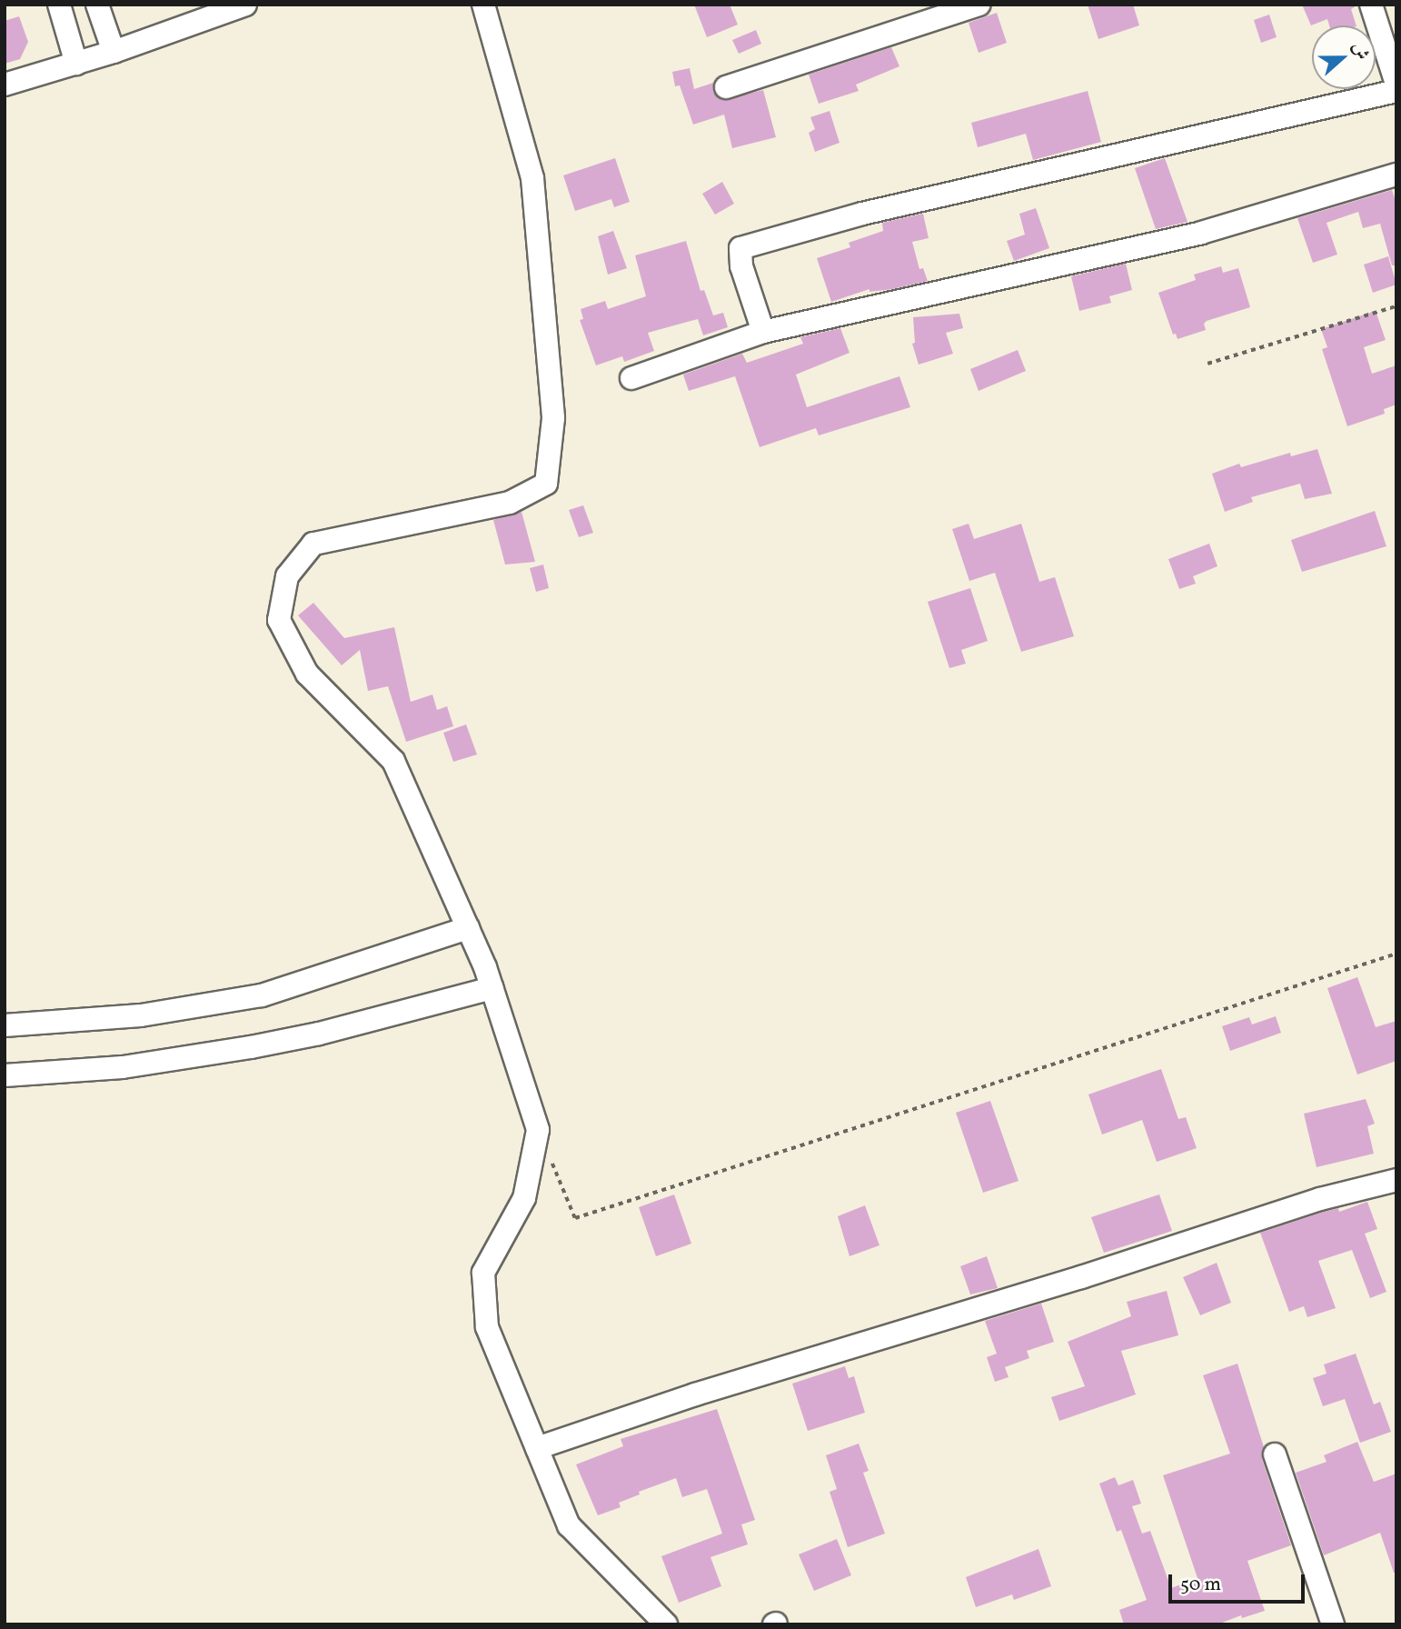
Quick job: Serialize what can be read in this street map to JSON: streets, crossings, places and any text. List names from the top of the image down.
{
  "scale_bar": "50 m",
  "north": "right"
}
